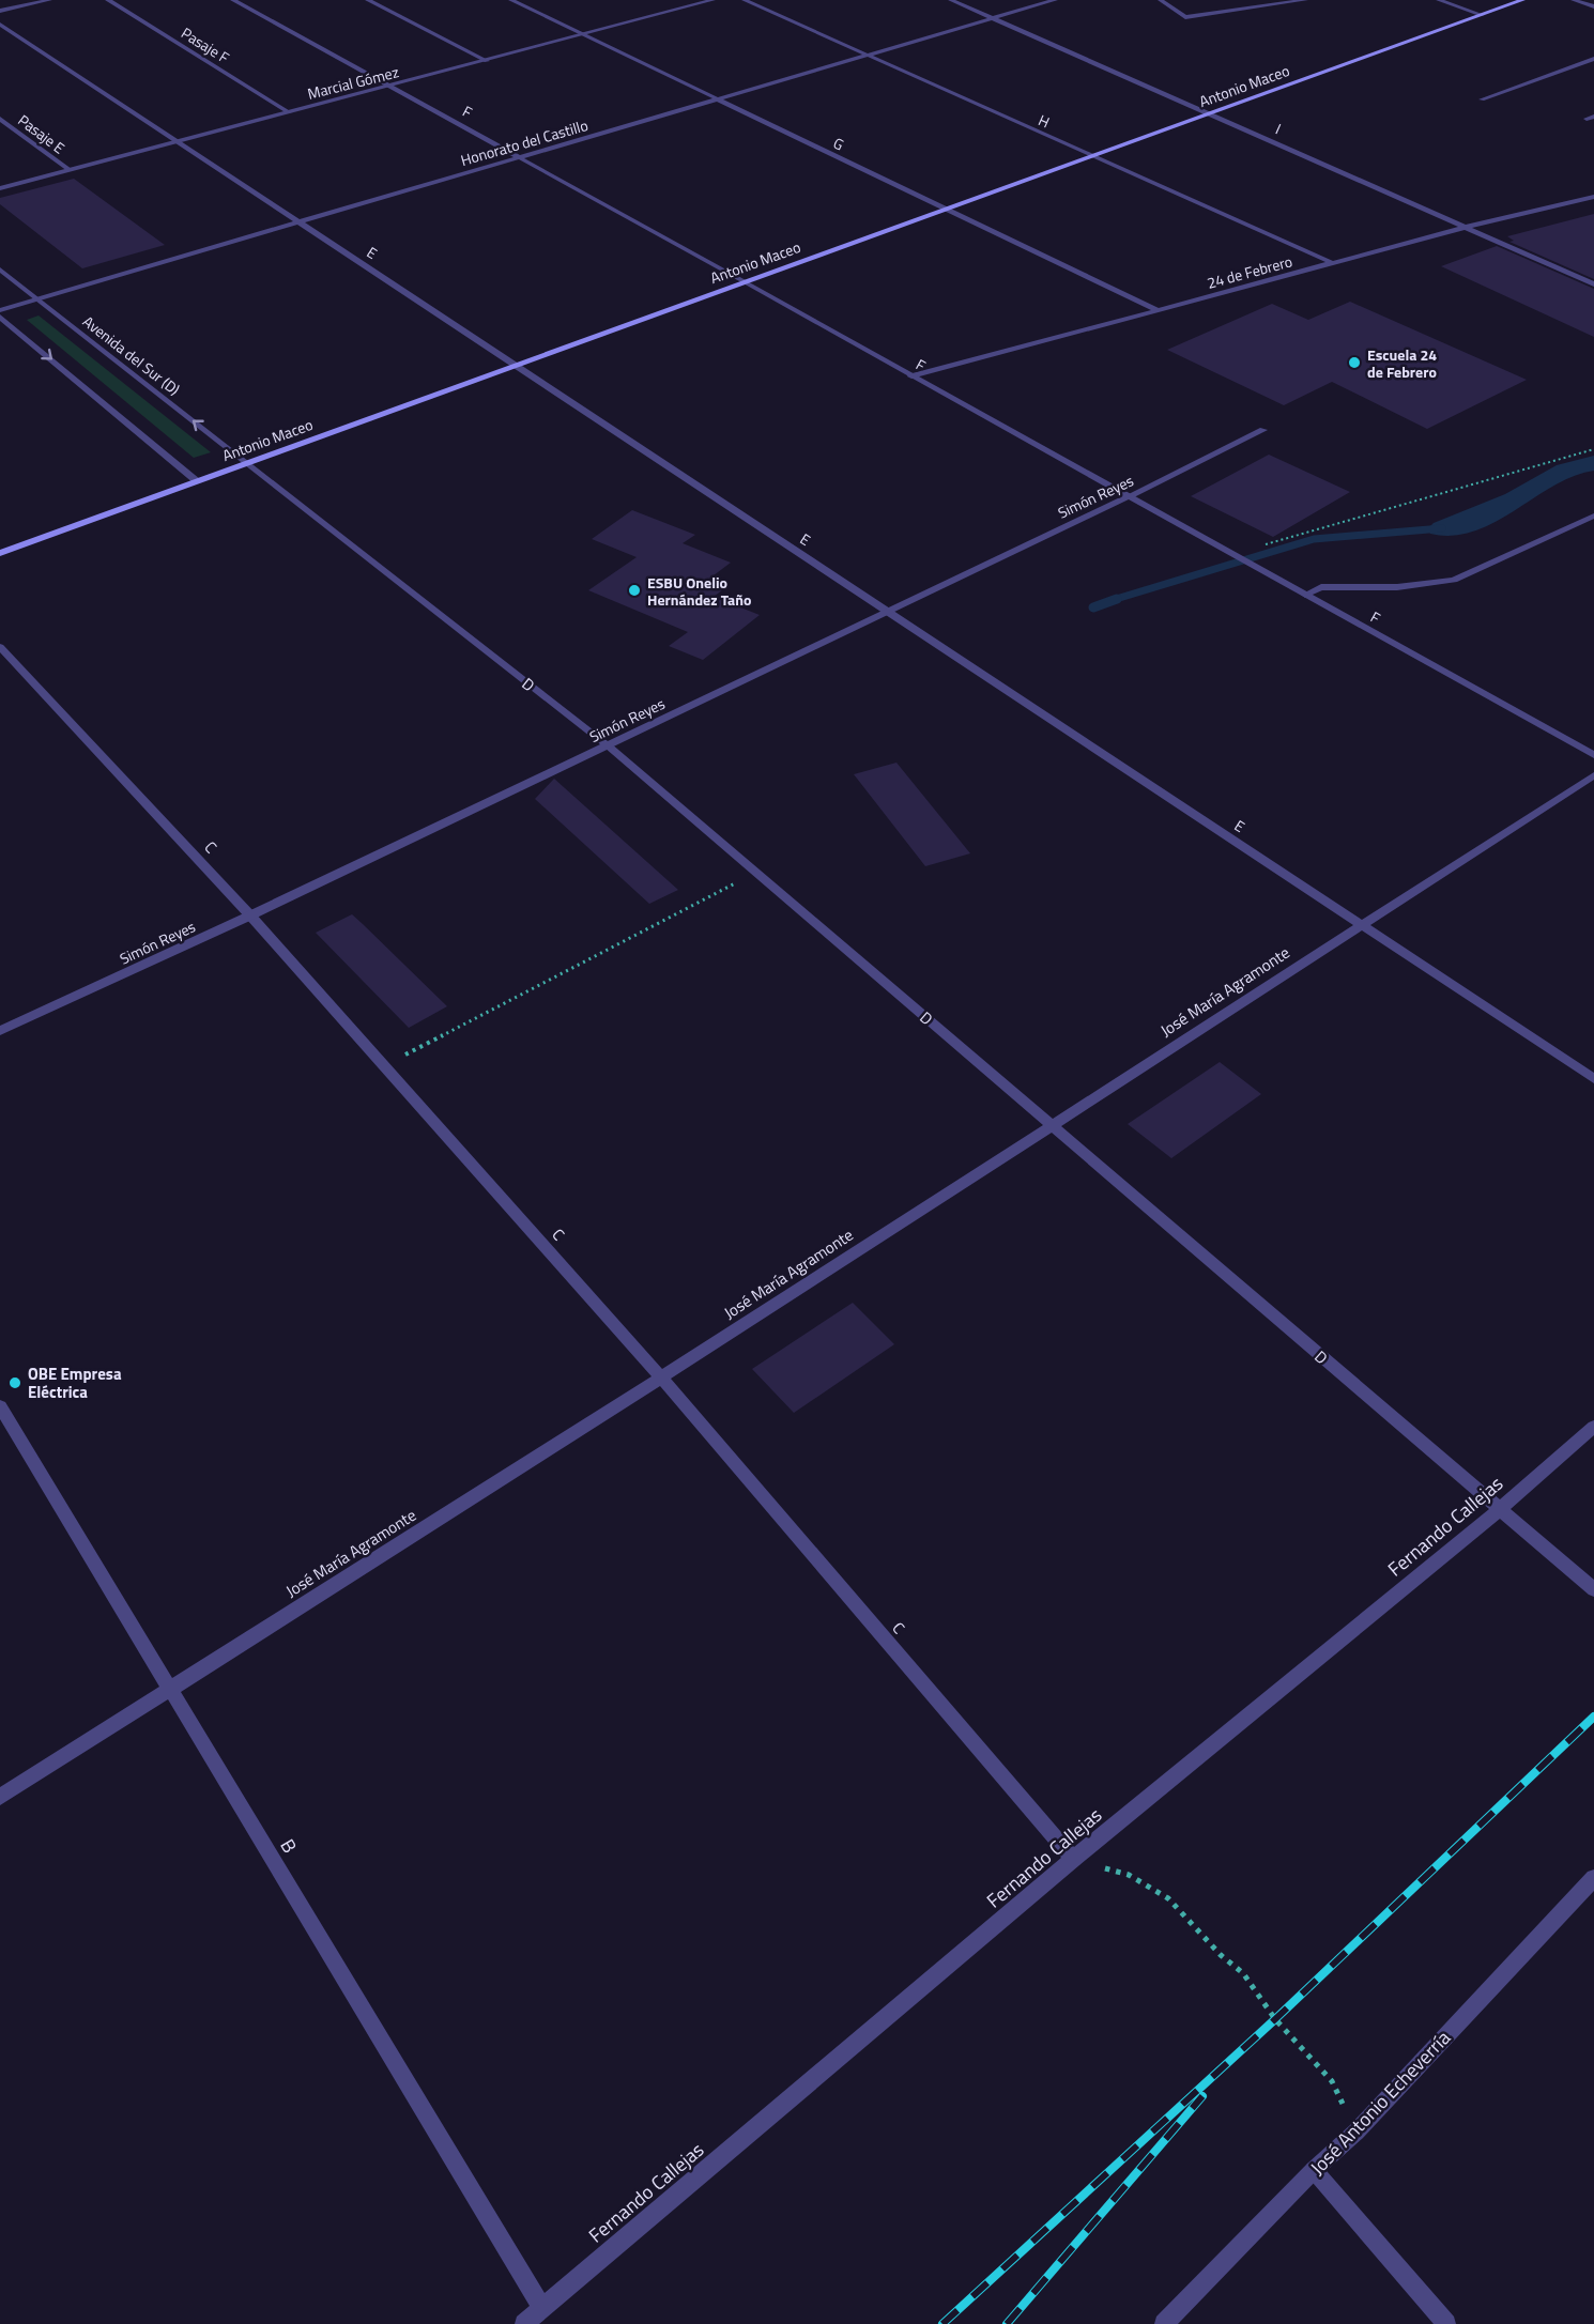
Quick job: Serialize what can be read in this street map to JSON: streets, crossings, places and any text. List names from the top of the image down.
{
  "streets": {
    "main road": ["Antonio Maceo"],
    "street": [
      "Pasaje F",
      "Marcial Gómez",
      "F",
      "H",
      "I",
      "Pasaje E",
      "Honorato del Castillo",
      "G",
      "E",
      "24 de Febrero",
      "Avenida del Sur (D)",
      "Simón Reyes",
      "D",
      "C",
      "José María Agramonte",
      "Fernando Callejas",
      "B",
      "José Antonio Echeverría"
    ]
  },
  "crossings": [
    ["Pasaje F", "Marcial Gómez"],
    ["Marcial Gómez", "F"],
    ["Marcial Gómez", "Pasaje E"],
    ["Marcial Gómez", "G"],
    ["Marcial Gómez", "E"],
    ["Antonio Maceo", "F"],
    ["Antonio Maceo", "H"],
    ["Antonio Maceo", "I"],
    ["Antonio Maceo", "G"],
    ["Antonio Maceo", "E"],
    ["Antonio Maceo", "Avenida del Sur (D)"],
    ["Antonio Maceo", "D"],
    ["F", "Honorato del Castillo"],
    ["F", "24 de Febrero"],
    ["F", "Simón Reyes"],
    ["H", "Honorato del Castillo"],
    ["H", "24 de Febrero"],
    ["I", "Honorato del Castillo"],
    ["I", "24 de Febrero"],
    ["Honorato del Castillo", "G"],
    ["Honorato del Castillo", "E"],
    ["Honorato del Castillo", "Avenida del Sur (D)"],
    ["G", "24 de Febrero"],
    ["E", "Simón Reyes"],
    ["E", "José María Agramonte"],
    ["Avenida del Sur (D)", "D"],
    ["Simón Reyes", "D"],
    ["Simón Reyes", "C"],
    ["D", "José María Agramonte"],
    ["D", "Fernando Callejas"],
    ["C", "José María Agramonte"],
    ["C", "Fernando Callejas"],
    ["José María Agramonte", "B"],
    ["Fernando Callejas", "B"]
  ],
  "places": ["Escuela 24 de Febrero", "ESBU Onelio Hernández Taño", "OBE Empresa Eléctrica"]
}
